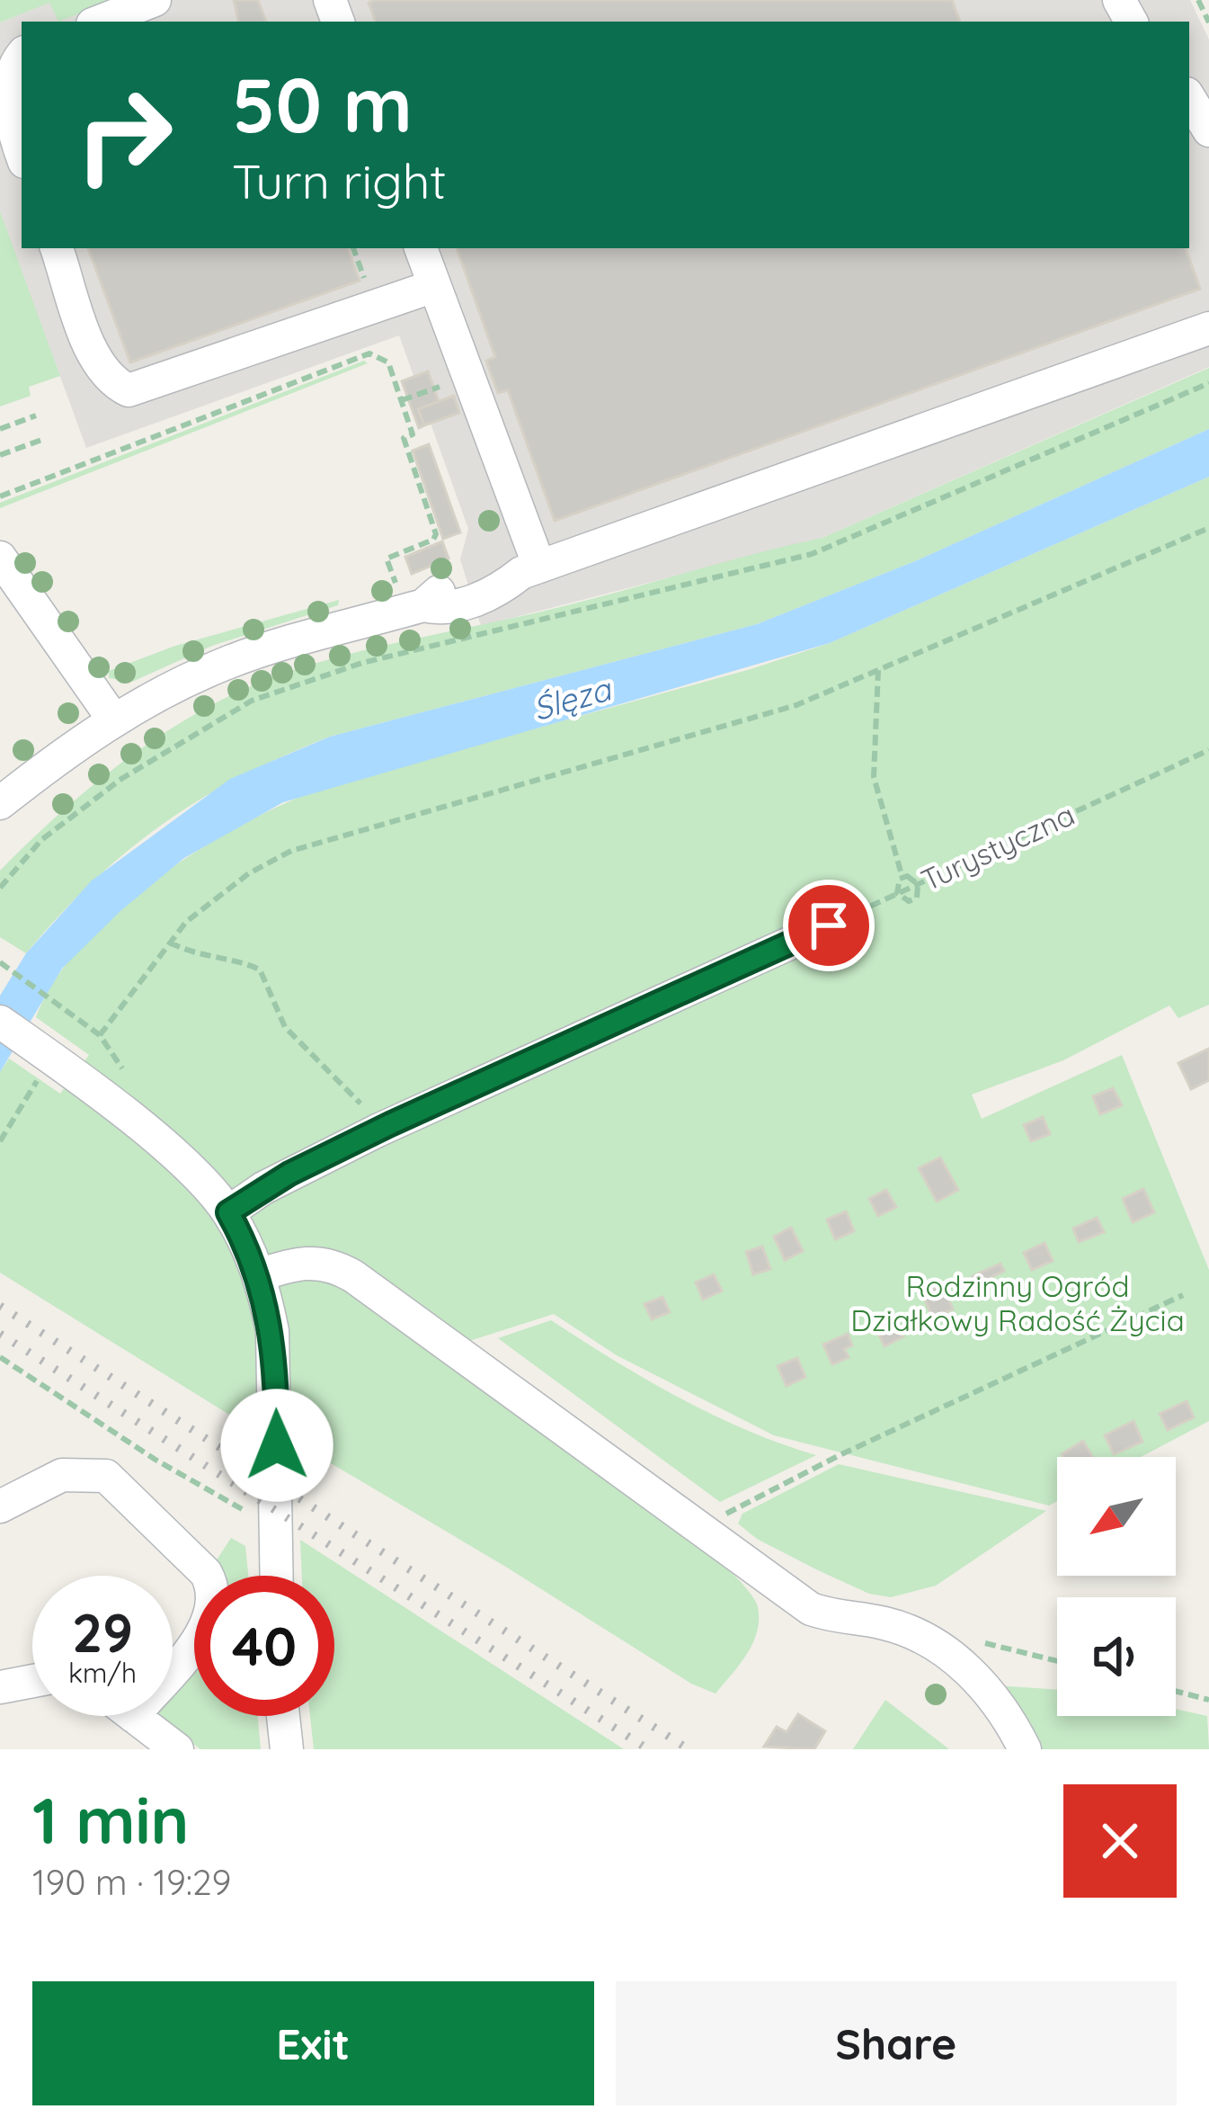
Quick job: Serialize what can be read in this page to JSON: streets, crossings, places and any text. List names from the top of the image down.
{
  "streets": {
    "path": ["Turystyczna"]
  },
  "water": ["Ślęza"],
  "parks": ["Rodzinny Ogród Działkowy Radość Życia"],
  "north": "bottom left",
  "page": {
    "turn": ["50 m", "Turn right"],
    "speed": "29 km/h",
    "limit": "40",
    "heading": ["1 min", "190 m · 19:29"],
    "buttons": ["Exit", "Share"]
  }
}
